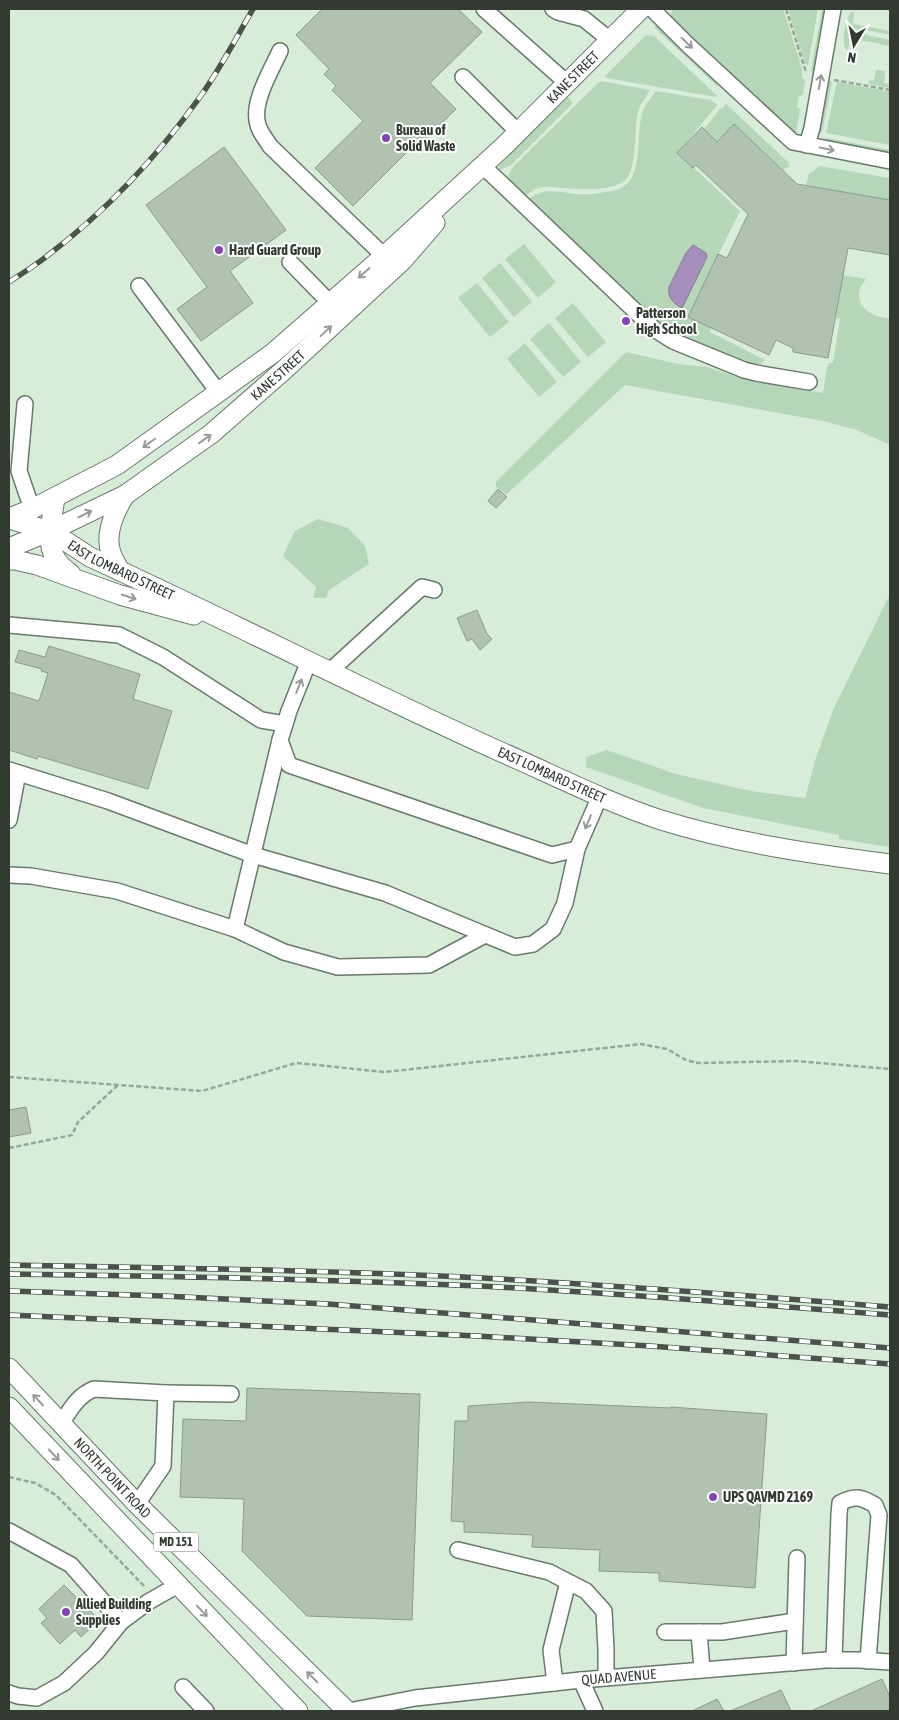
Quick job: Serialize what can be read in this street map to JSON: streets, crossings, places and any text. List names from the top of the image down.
{
  "streets": {
    "main road": [
      "KANE STREET",
      "EAST LOMBARD STREET",
      "NORTH POINT ROAD",
      "MD 151"
    ],
    "street": ["QUAD AVENUE"]
  },
  "crossings": [
    ["KANE STREET", "EAST LOMBARD STREET"],
    ["NORTH POINT ROAD", "QUAD AVENUE"]
  ],
  "places": [
    "Bureau of Solid Waste",
    "Hard Guard Group",
    "Patterson High School",
    "UPS QAVMD 2169",
    "Allied Building Supplies"
  ],
  "north": "bottom"
}
